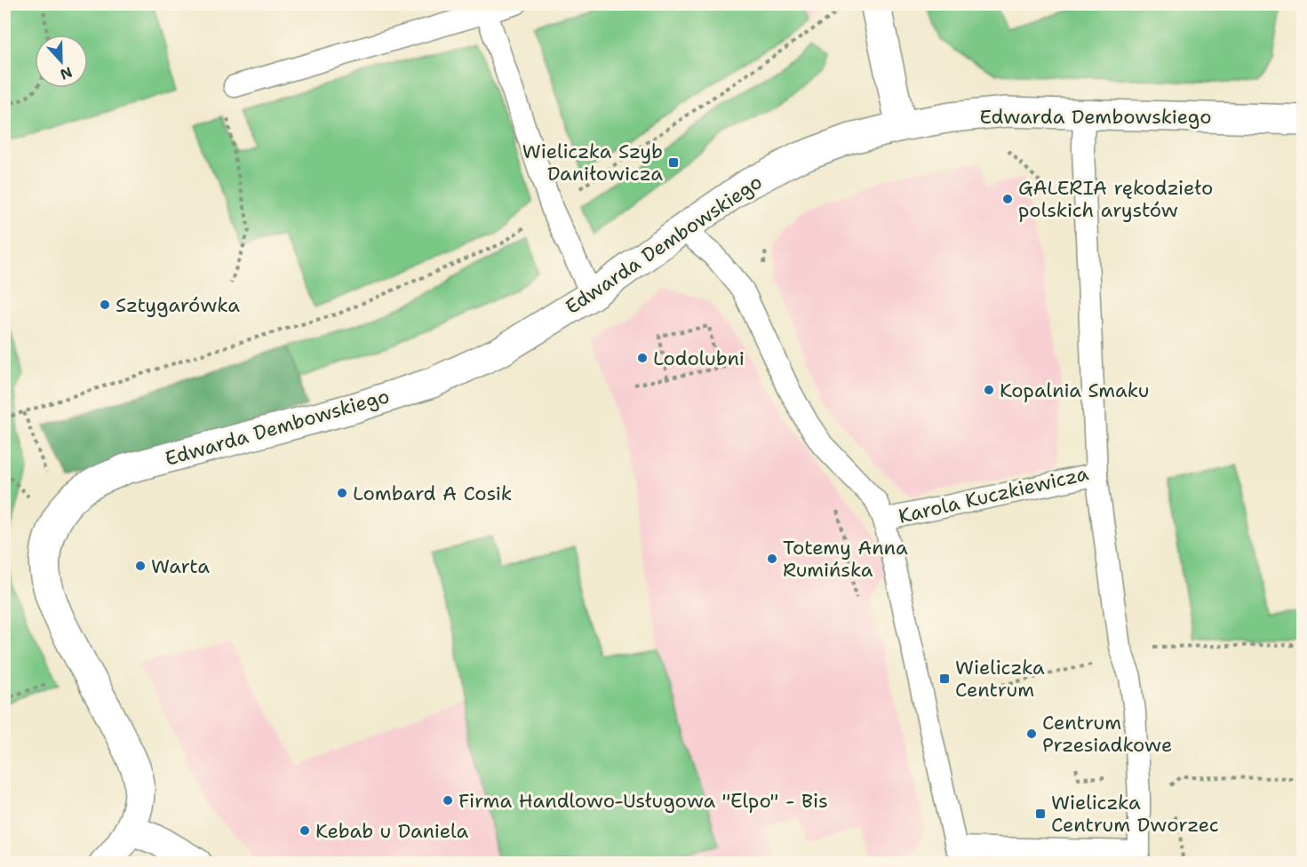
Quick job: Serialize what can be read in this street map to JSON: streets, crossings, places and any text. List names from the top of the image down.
{
  "streets": {
    "street": ["Edwarda Dembowskiego"],
    "lane": ["Karola Kuczkiewicza"]
  },
  "crossings": [
    ["Edwarda Dembowskiego", "Karola Kuczkiewicza"]
  ],
  "places": {
    "transit": ["Wieliczka Szyb Daniłowicza", "Wieliczka Centrum", "Wieliczka Centrum Dworzec"],
    "other": [
      "GALERIA rękodzieło polskich arystów",
      "Sztygarówka",
      "Lodolubni",
      "Kopalnia Smaku",
      "Lombard A Cosik",
      "Totemy Anna Rumińska",
      "Warta",
      "Centrum Przesiadkowe",
      "Firma Handlowo-Usługowa \"Elpo\" - Bis",
      "Kebab u Daniela"
    ]
  },
  "north": "bottom"
}
